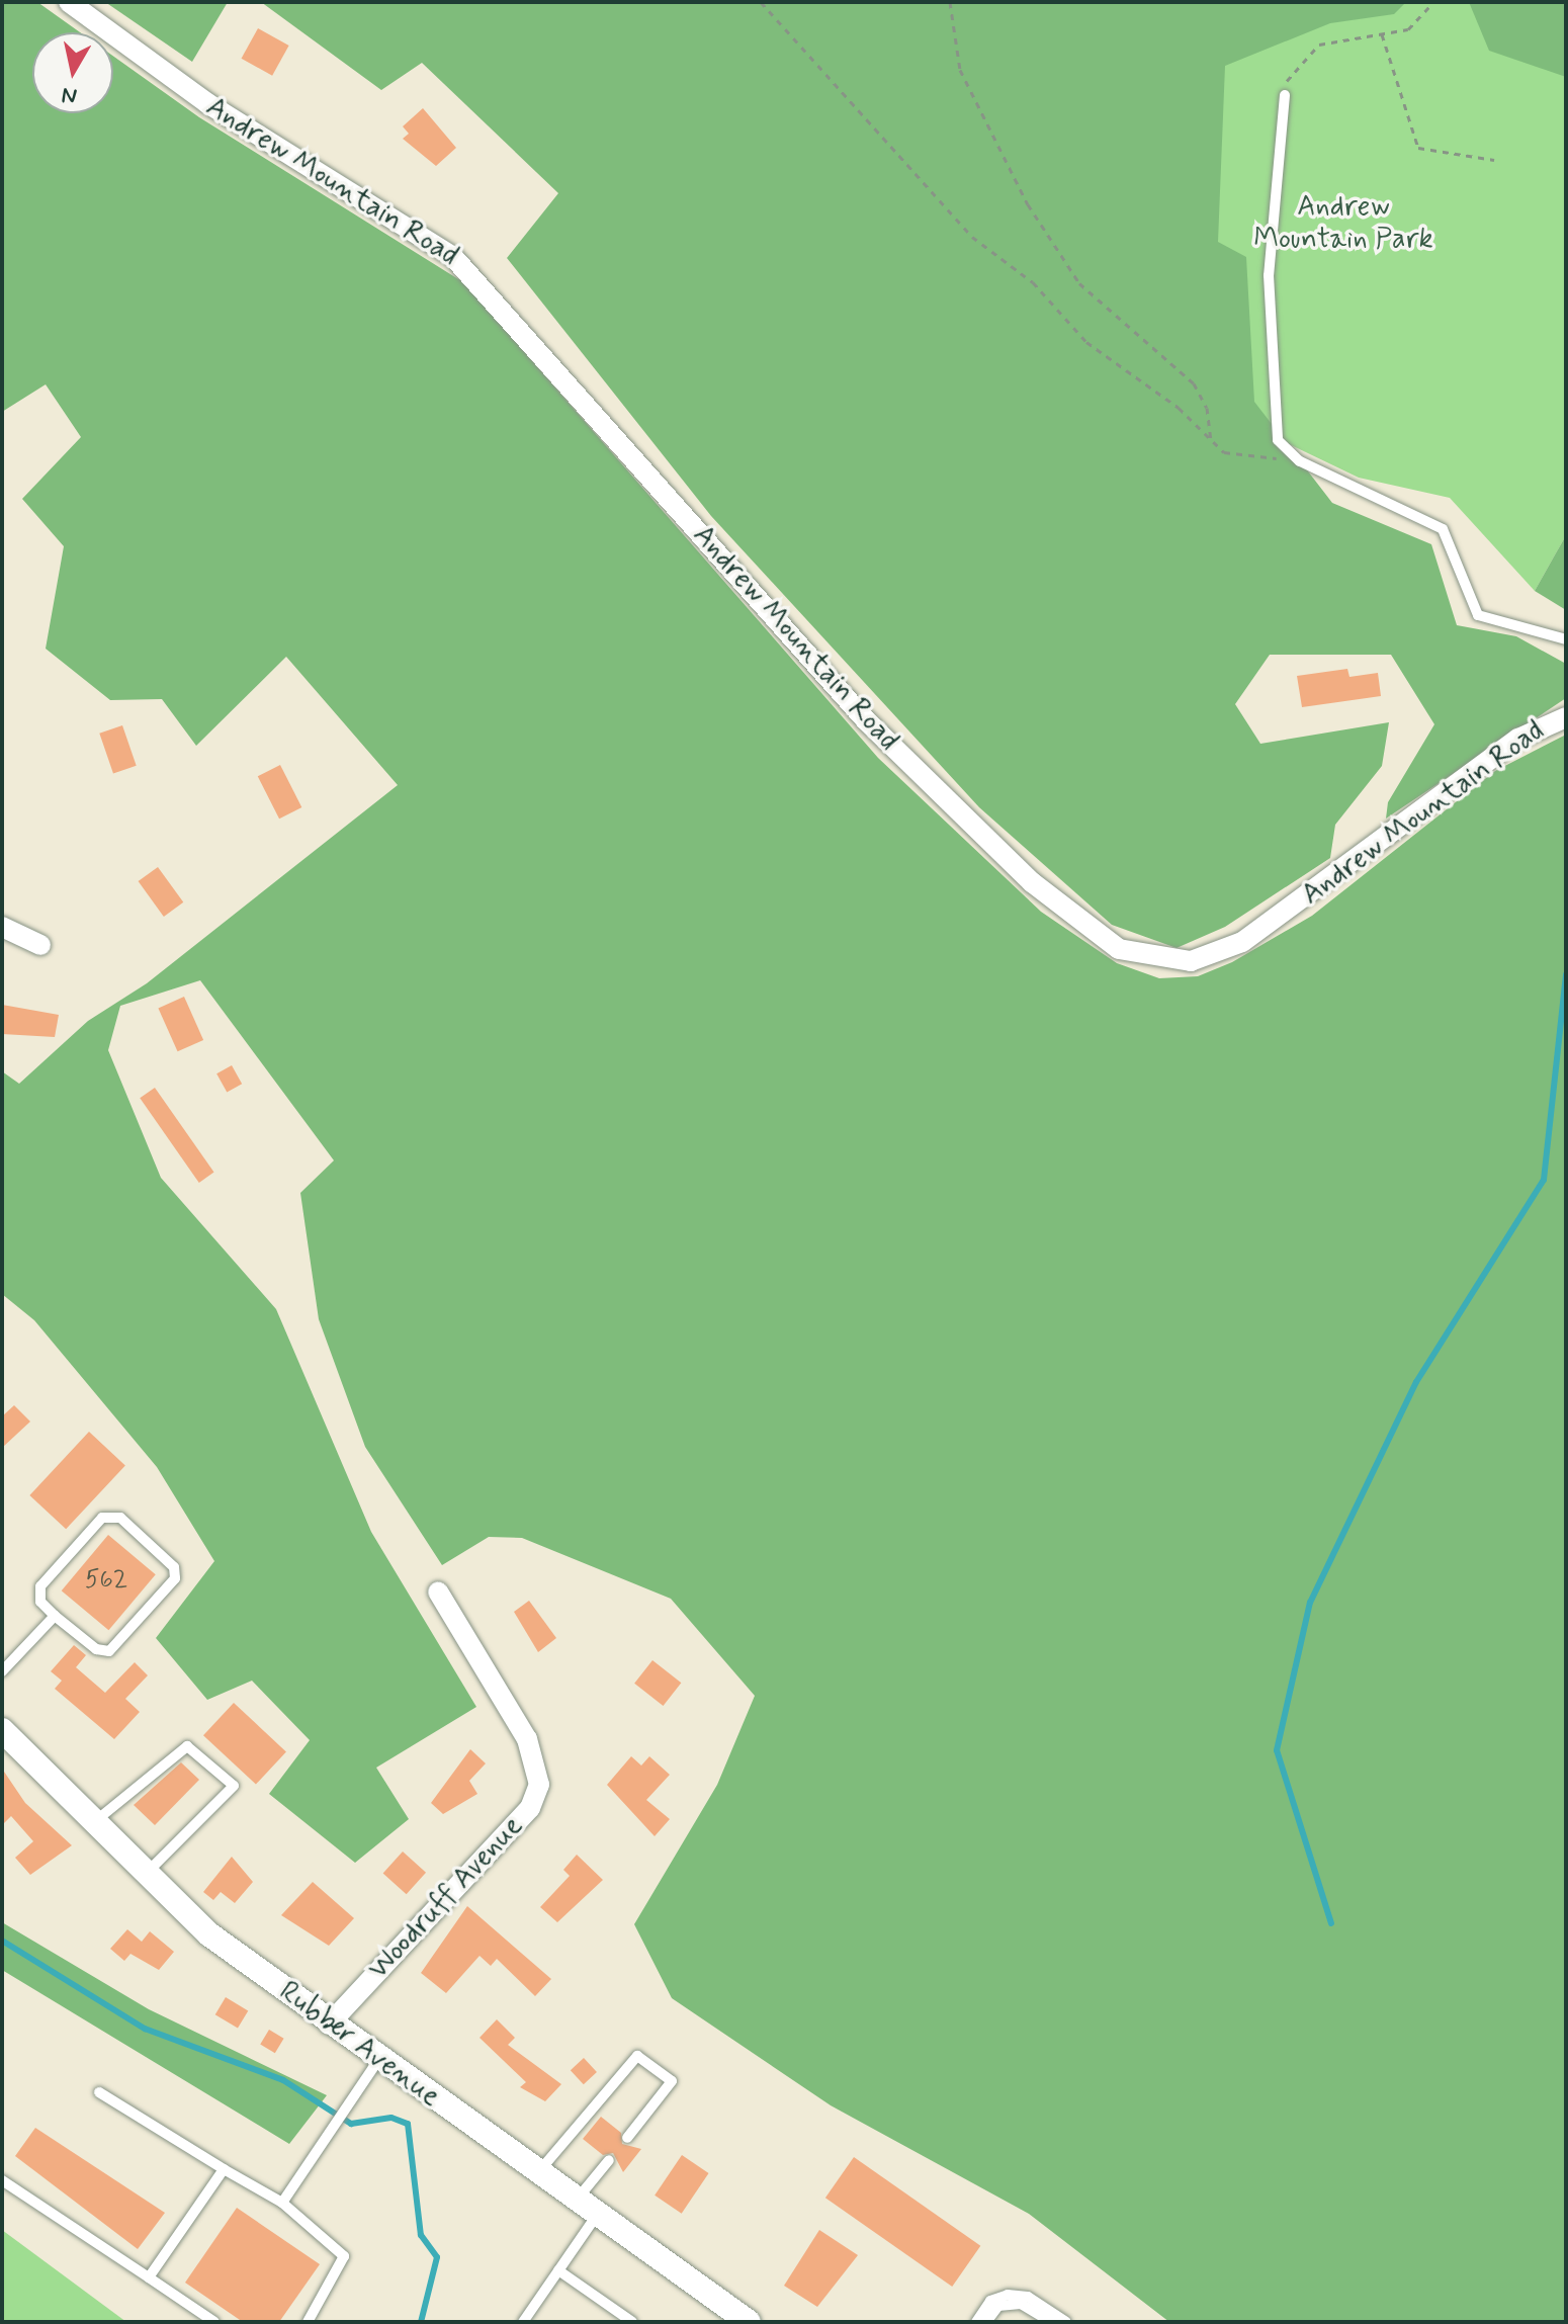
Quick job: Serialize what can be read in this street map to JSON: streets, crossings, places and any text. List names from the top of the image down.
{
  "streets": {
    "street": ["Andrew Mountain Road", "Woodruff Avenue", "Rubber Avenue"]
  },
  "crossings": [
    ["Woodruff Avenue", "Rubber Avenue"]
  ],
  "parks": ["Andrew Mountain Park"],
  "house_numbers": ["562"],
  "north": "bottom"
}
